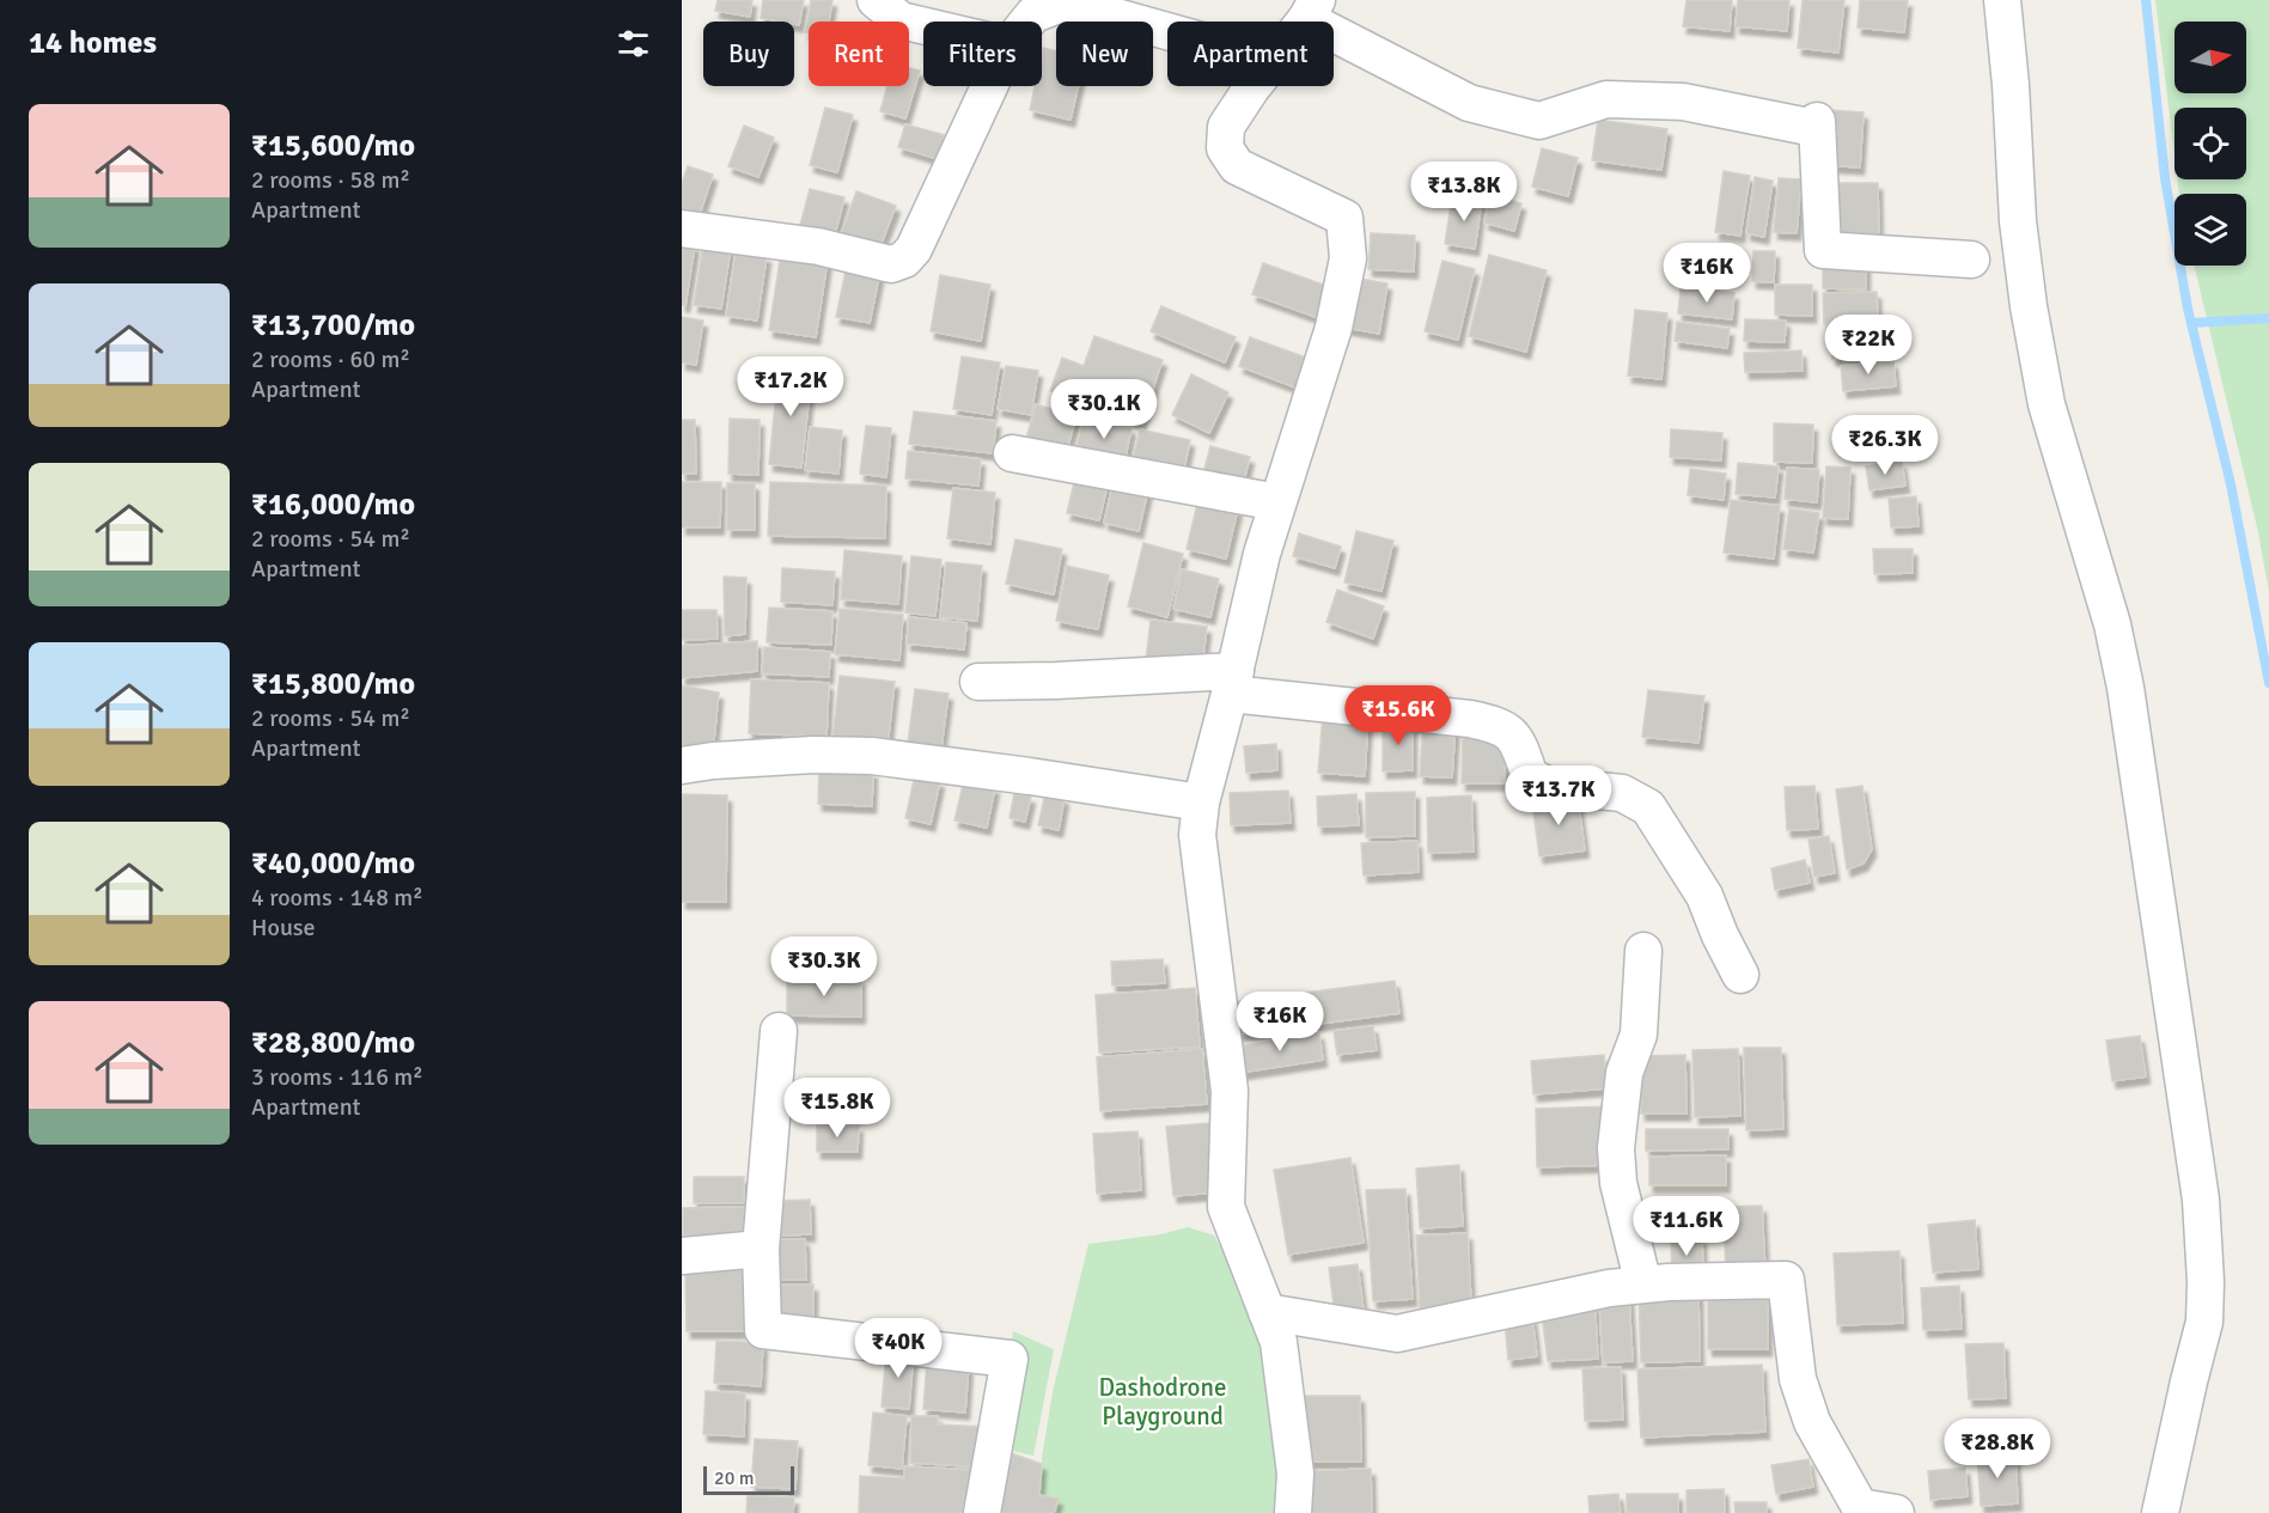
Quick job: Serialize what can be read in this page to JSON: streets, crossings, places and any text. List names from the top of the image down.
{
  "parks": ["Dashodrone Playground"],
  "scale_bar": "20 m",
  "north": "right",
  "page": {
    "heading": "14 homes",
    "chip": [
      "Buy",
      "Rent",
      "Filters",
      "New",
      "Apartment"
    ],
    "list": [
      {
        "name": "₹15,600/mo",
        "note": "2 rooms · 58 m² · Apartment"
      },
      {
        "name": "₹13,700/mo",
        "note": "2 rooms · 60 m² · Apartment"
      },
      {
        "name": "₹16,000/mo",
        "note": "2 rooms · 54 m² · Apartment"
      },
      {
        "name": "₹15,800/mo",
        "note": "2 rooms · 54 m² · Apartment"
      },
      {
        "name": "₹40,000/mo",
        "note": "4 rooms · 148 m² · House"
      },
      {
        "name": "₹28,800/mo",
        "note": "3 rooms · 116 m² · Apartment"
      }
    ],
    "price": [
      "₹13.8K",
      "₹16K",
      "₹22K",
      "₹17.2K",
      "₹30.1K",
      "₹26.3K",
      "₹15.6K",
      "₹13.7K",
      "₹30.3K",
      "₹16K",
      "₹15.8K",
      "₹11.6K",
      "₹40K",
      "₹28.8K"
    ],
    "scale": "20 m"
  }
}
